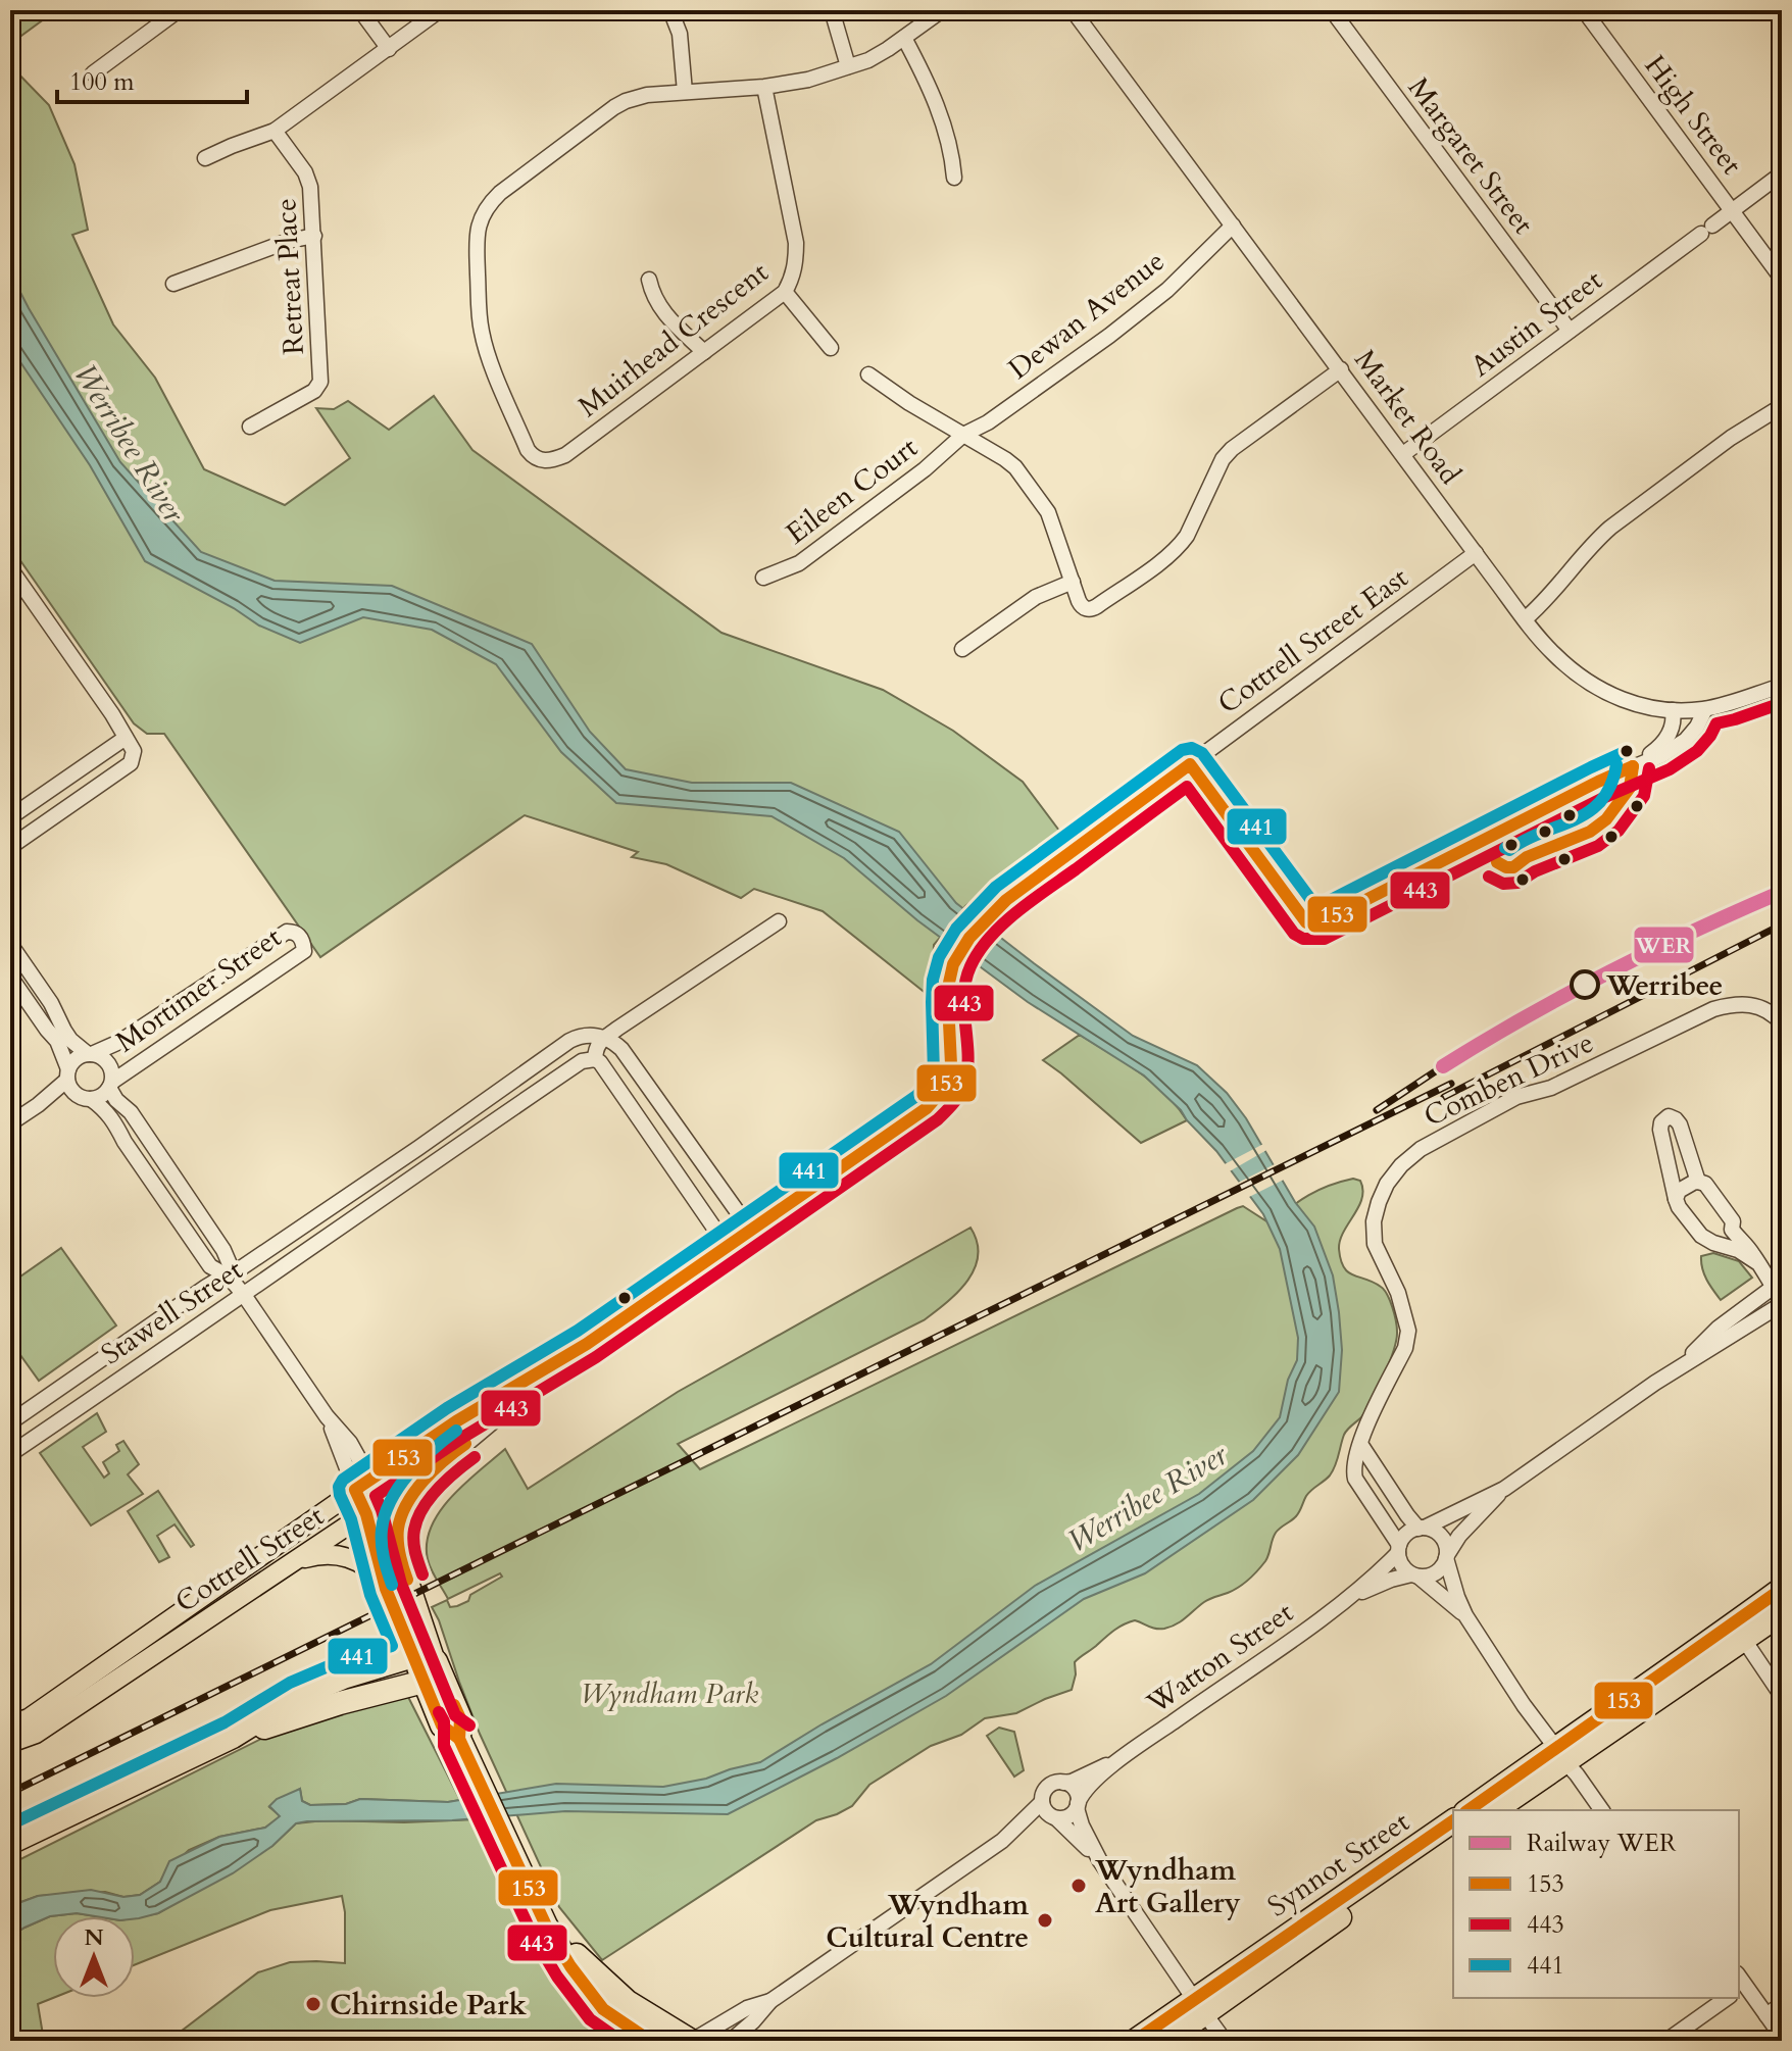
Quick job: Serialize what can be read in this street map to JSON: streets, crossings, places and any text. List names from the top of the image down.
{
  "streets": {
    "highway": ["Synnot Street"],
    "main road": ["Cottrell Street"],
    "street": [
      "High Street",
      "Margaret Street",
      "Retreat Place",
      "Dewan Avenue",
      "Austin Street",
      "Muirhead Crescent",
      "Market Road",
      "Eileen Court",
      "Cottrell Street East",
      "Mortimer Street",
      "Comben Drive",
      "Stawell Street",
      "Watton Street"
    ]
  },
  "crossings": [
    ["High Street", "Austin Street"],
    ["Margaret Street", "Austin Street"],
    ["Dewan Avenue", "Market Road"],
    ["Dewan Avenue", "Eileen Court"],
    ["Austin Street", "Market Road"],
    ["Market Road", "Cottrell Street East"],
    ["Cottrell Street East", "Cottrell Street"],
    ["Comben Drive", "Watton Street"]
  ],
  "water": ["Werribee River"],
  "parks": ["Wyndham Park"],
  "places": [
    "Werribee",
    "Wyndham Art Gallery",
    "Wyndham Cultural Centre",
    "Chirnside Park"
  ],
  "lines": [
    "transit line 443",
    "transit line 441",
    "transit line 153",
    "rail line WER"
  ],
  "legend": [
    "Railway WER",
    "153",
    "443",
    "441"
  ],
  "scale_bar": "100 m",
  "north": "top"
}
